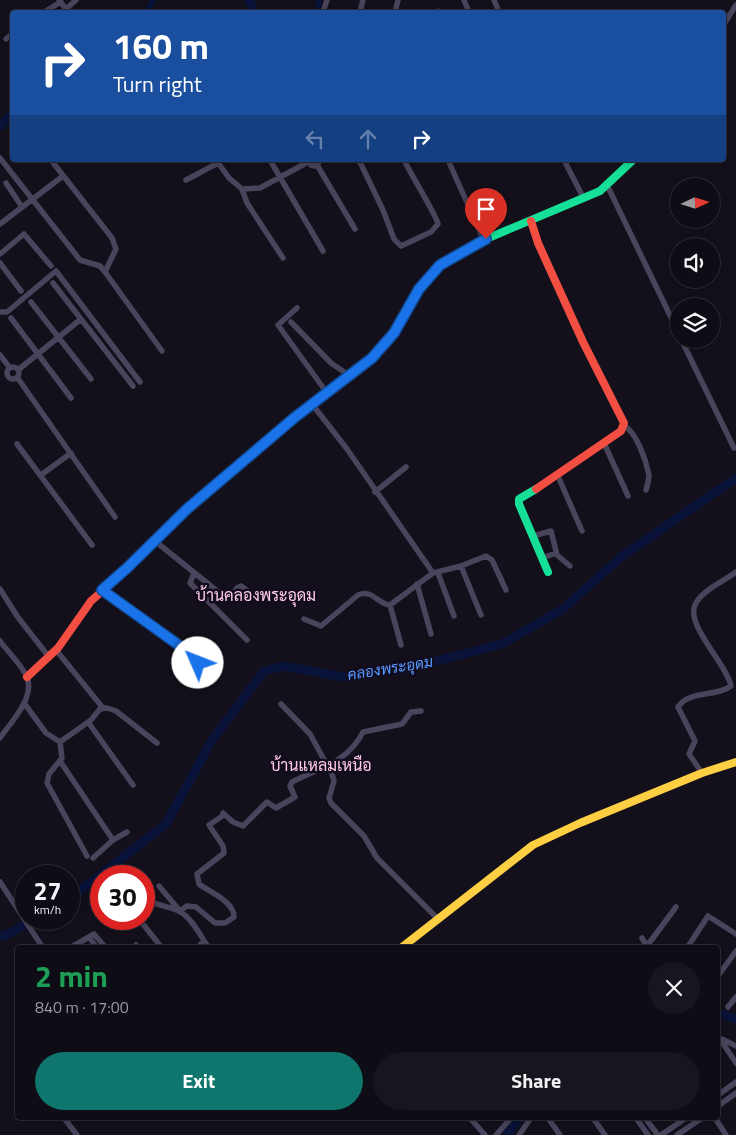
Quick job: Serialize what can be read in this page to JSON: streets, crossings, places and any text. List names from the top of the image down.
{
  "districts": ["บ้านคลองพระอุดม", "บ้านแหลมเหนือ"],
  "water": ["คลองพระอุดม"],
  "north": "right",
  "page": {
    "turn": ["160 m", "Turn right"],
    "speed": "27 km/h",
    "limit": "30",
    "heading": ["2 min", "840 m · 17:00"],
    "buttons": ["Exit", "Share"]
  }
}
